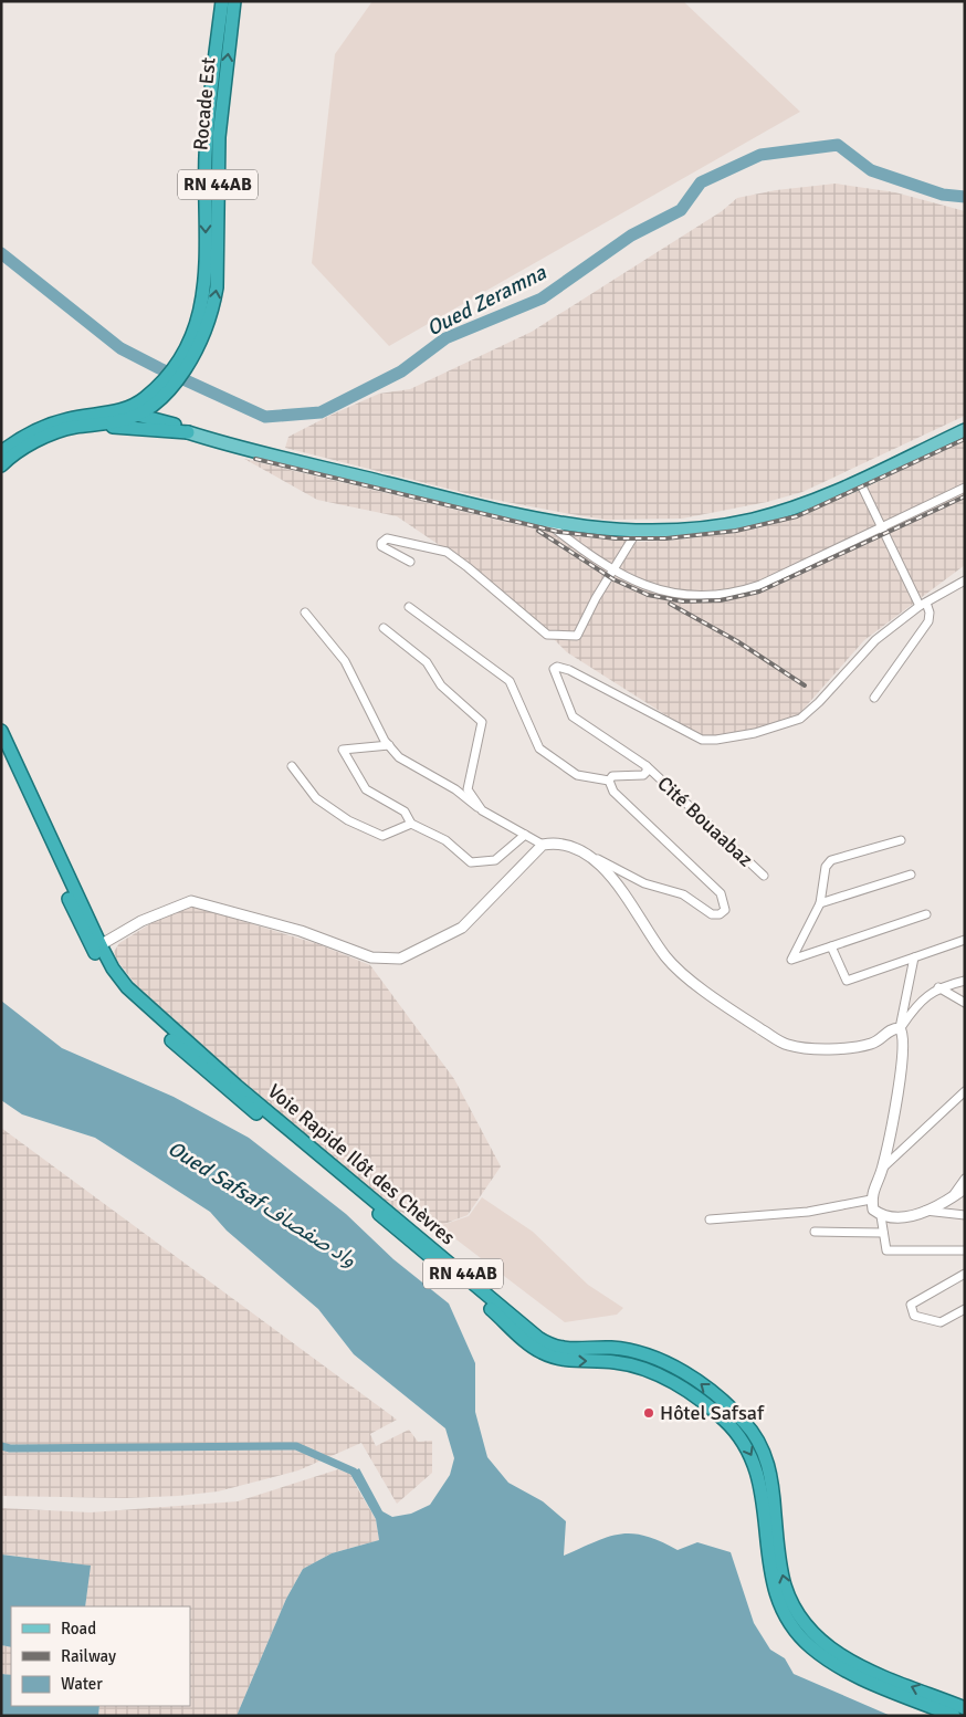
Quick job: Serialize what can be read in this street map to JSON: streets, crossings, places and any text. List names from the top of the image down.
{
  "streets": {
    "highway": ["Rocade Est", "RN 44AB", "Voie Rapide Ilôt des Chèvres"],
    "street": ["Cité Bouaabaz"]
  },
  "crossings": [
    ["Rocade Est", "RN 44AB"]
  ],
  "water": ["Oued Zeramna", "Oued Safsaf واد صفصاف"],
  "places": ["Hôtel Safsaf"],
  "legend": ["Road", "Railway", "Water"]
}
